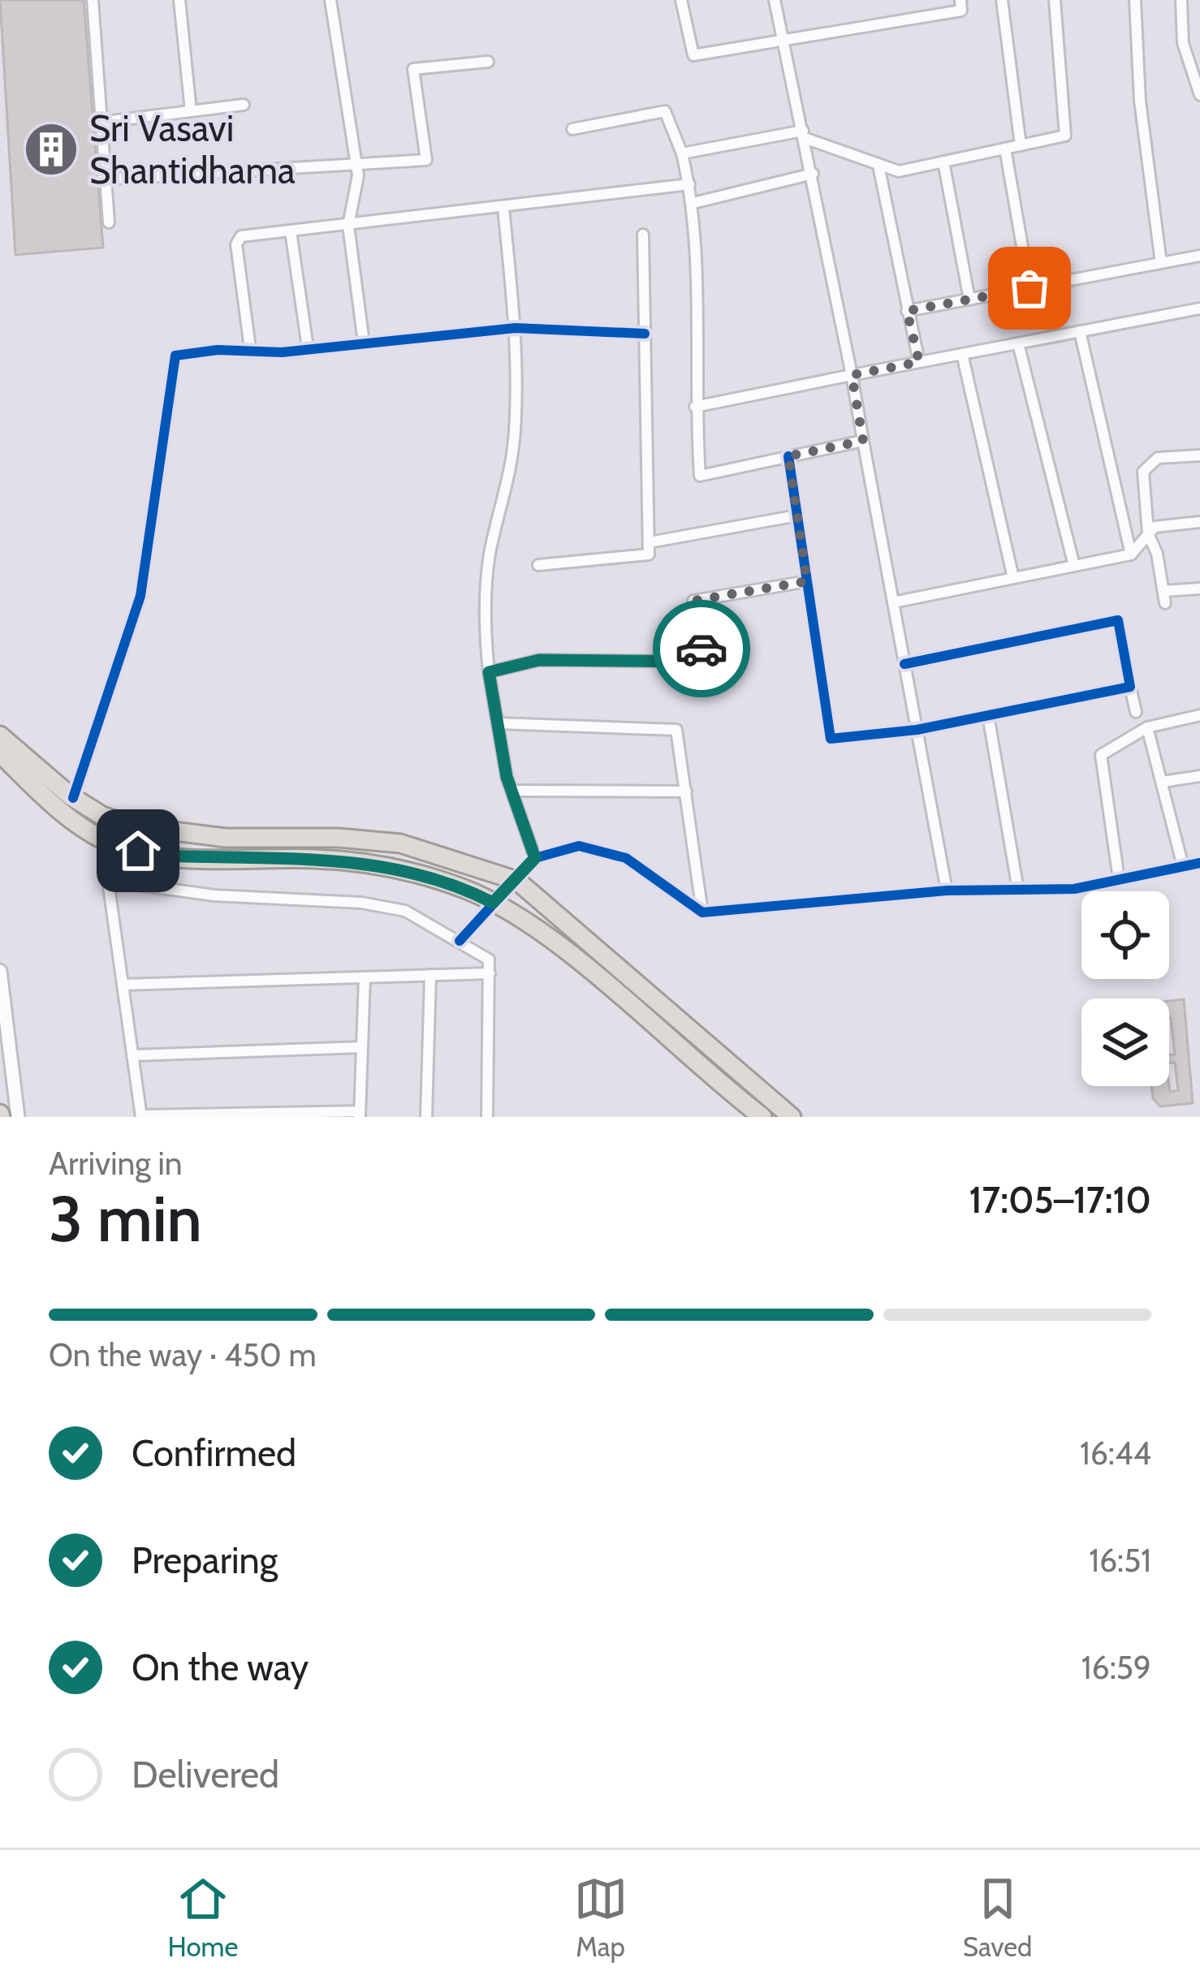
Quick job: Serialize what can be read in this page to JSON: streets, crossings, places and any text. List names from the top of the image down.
{
  "places": {
    "building": ["Sri Vasavi Shantidhama"]
  },
  "page": {
    "heading": ["3 min", "Arriving in", "17:05–17:10"],
    "bar": "On the way · 450 m",
    "list": [
      ["Confirmed", "16:44"],
      ["Preparing", "16:51"],
      ["On the way", "16:59"],
      "Delivered"
    ],
    "tabs": ["Home", "Map", "Saved"]
  }
}
